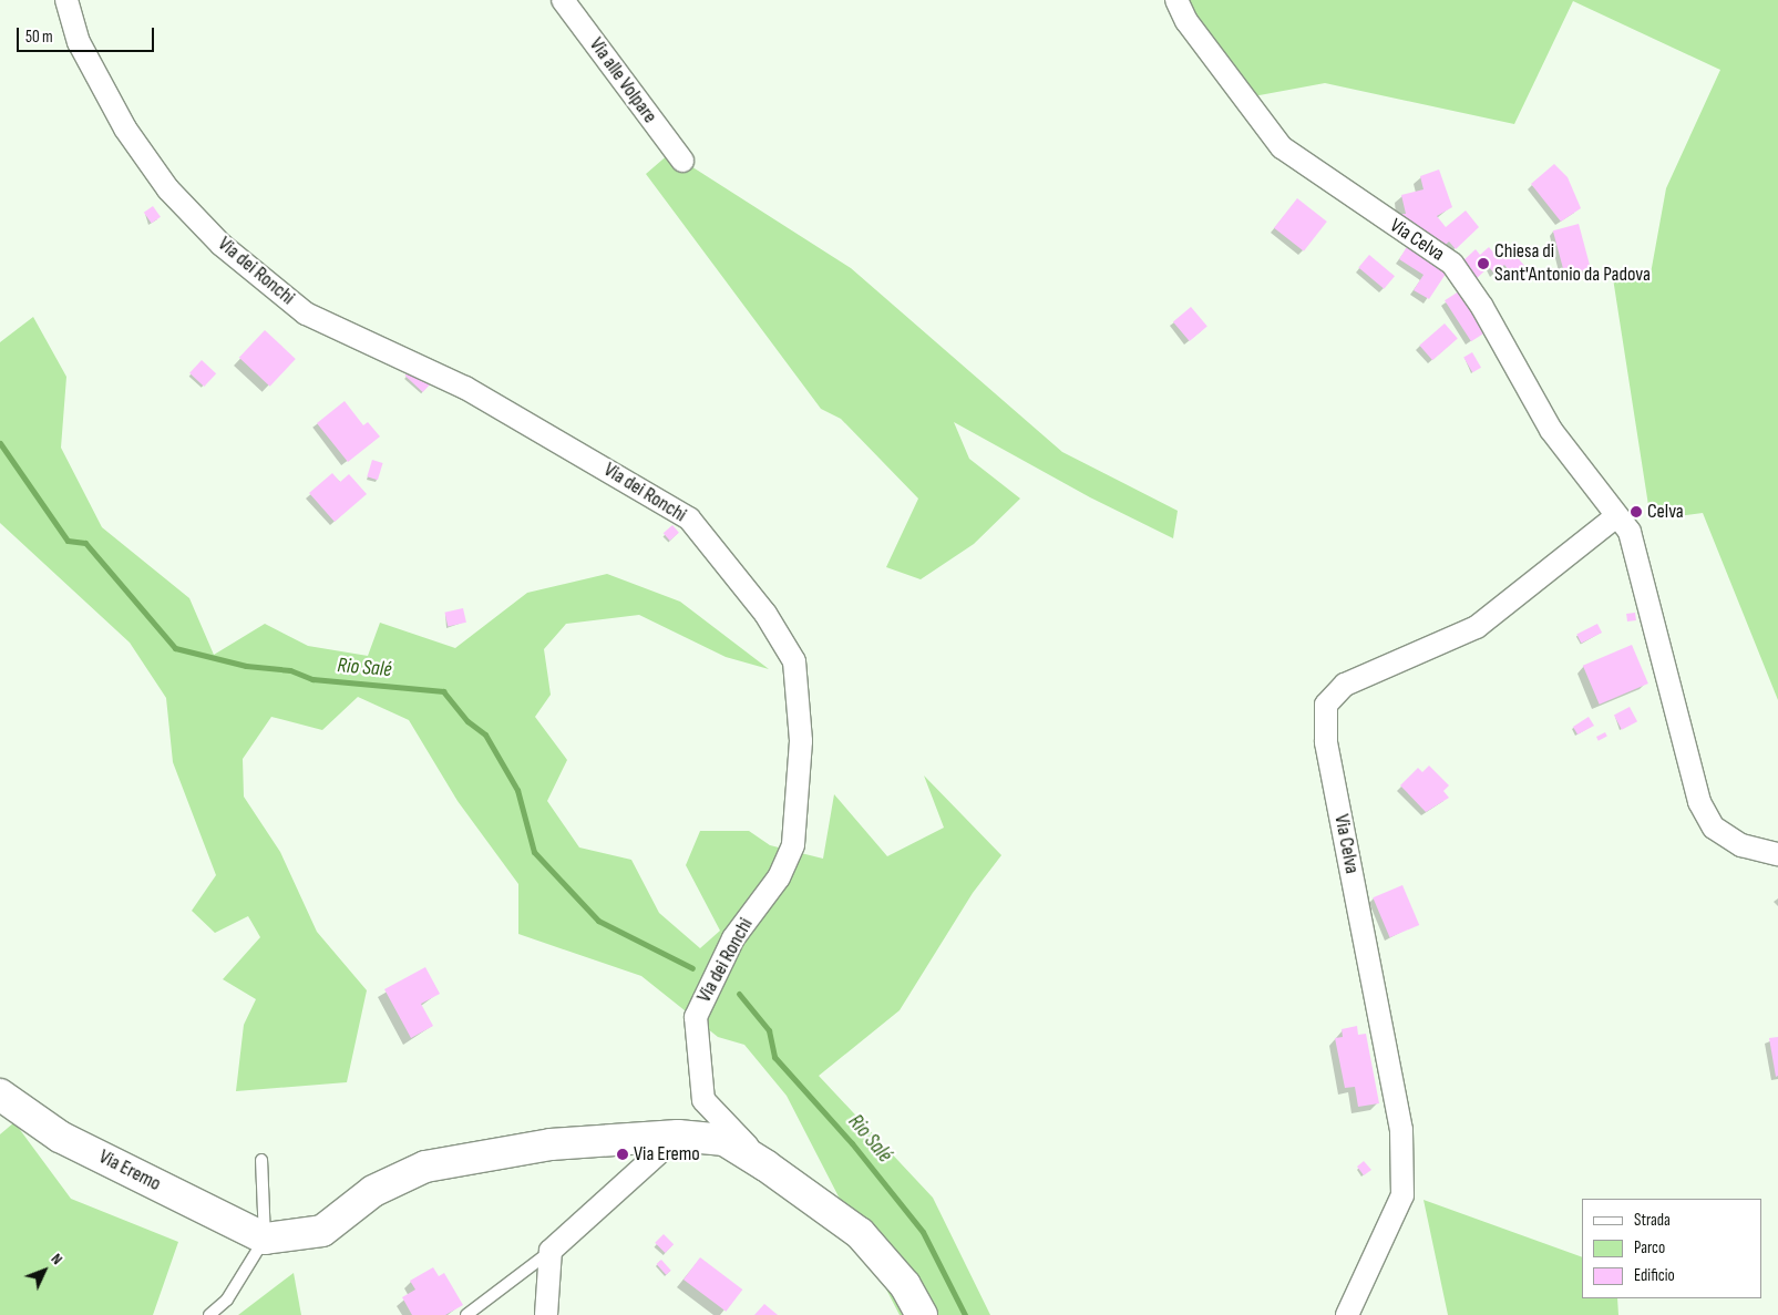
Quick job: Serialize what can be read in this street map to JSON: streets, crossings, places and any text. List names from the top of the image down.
{
  "streets": {
    "street": [
      "Via alle Volpare",
      "Via Celva",
      "Via dei Ronchi",
      "Via Eremo"
    ]
  },
  "water": ["Rio Salé"],
  "places": ["Chiesa di Sant'Antonio da Padova", "Celva", "Via Eremo"],
  "legend": ["Strada", "Parco", "Edificio"],
  "scale_bar": "50 m",
  "north": "top right"
}
